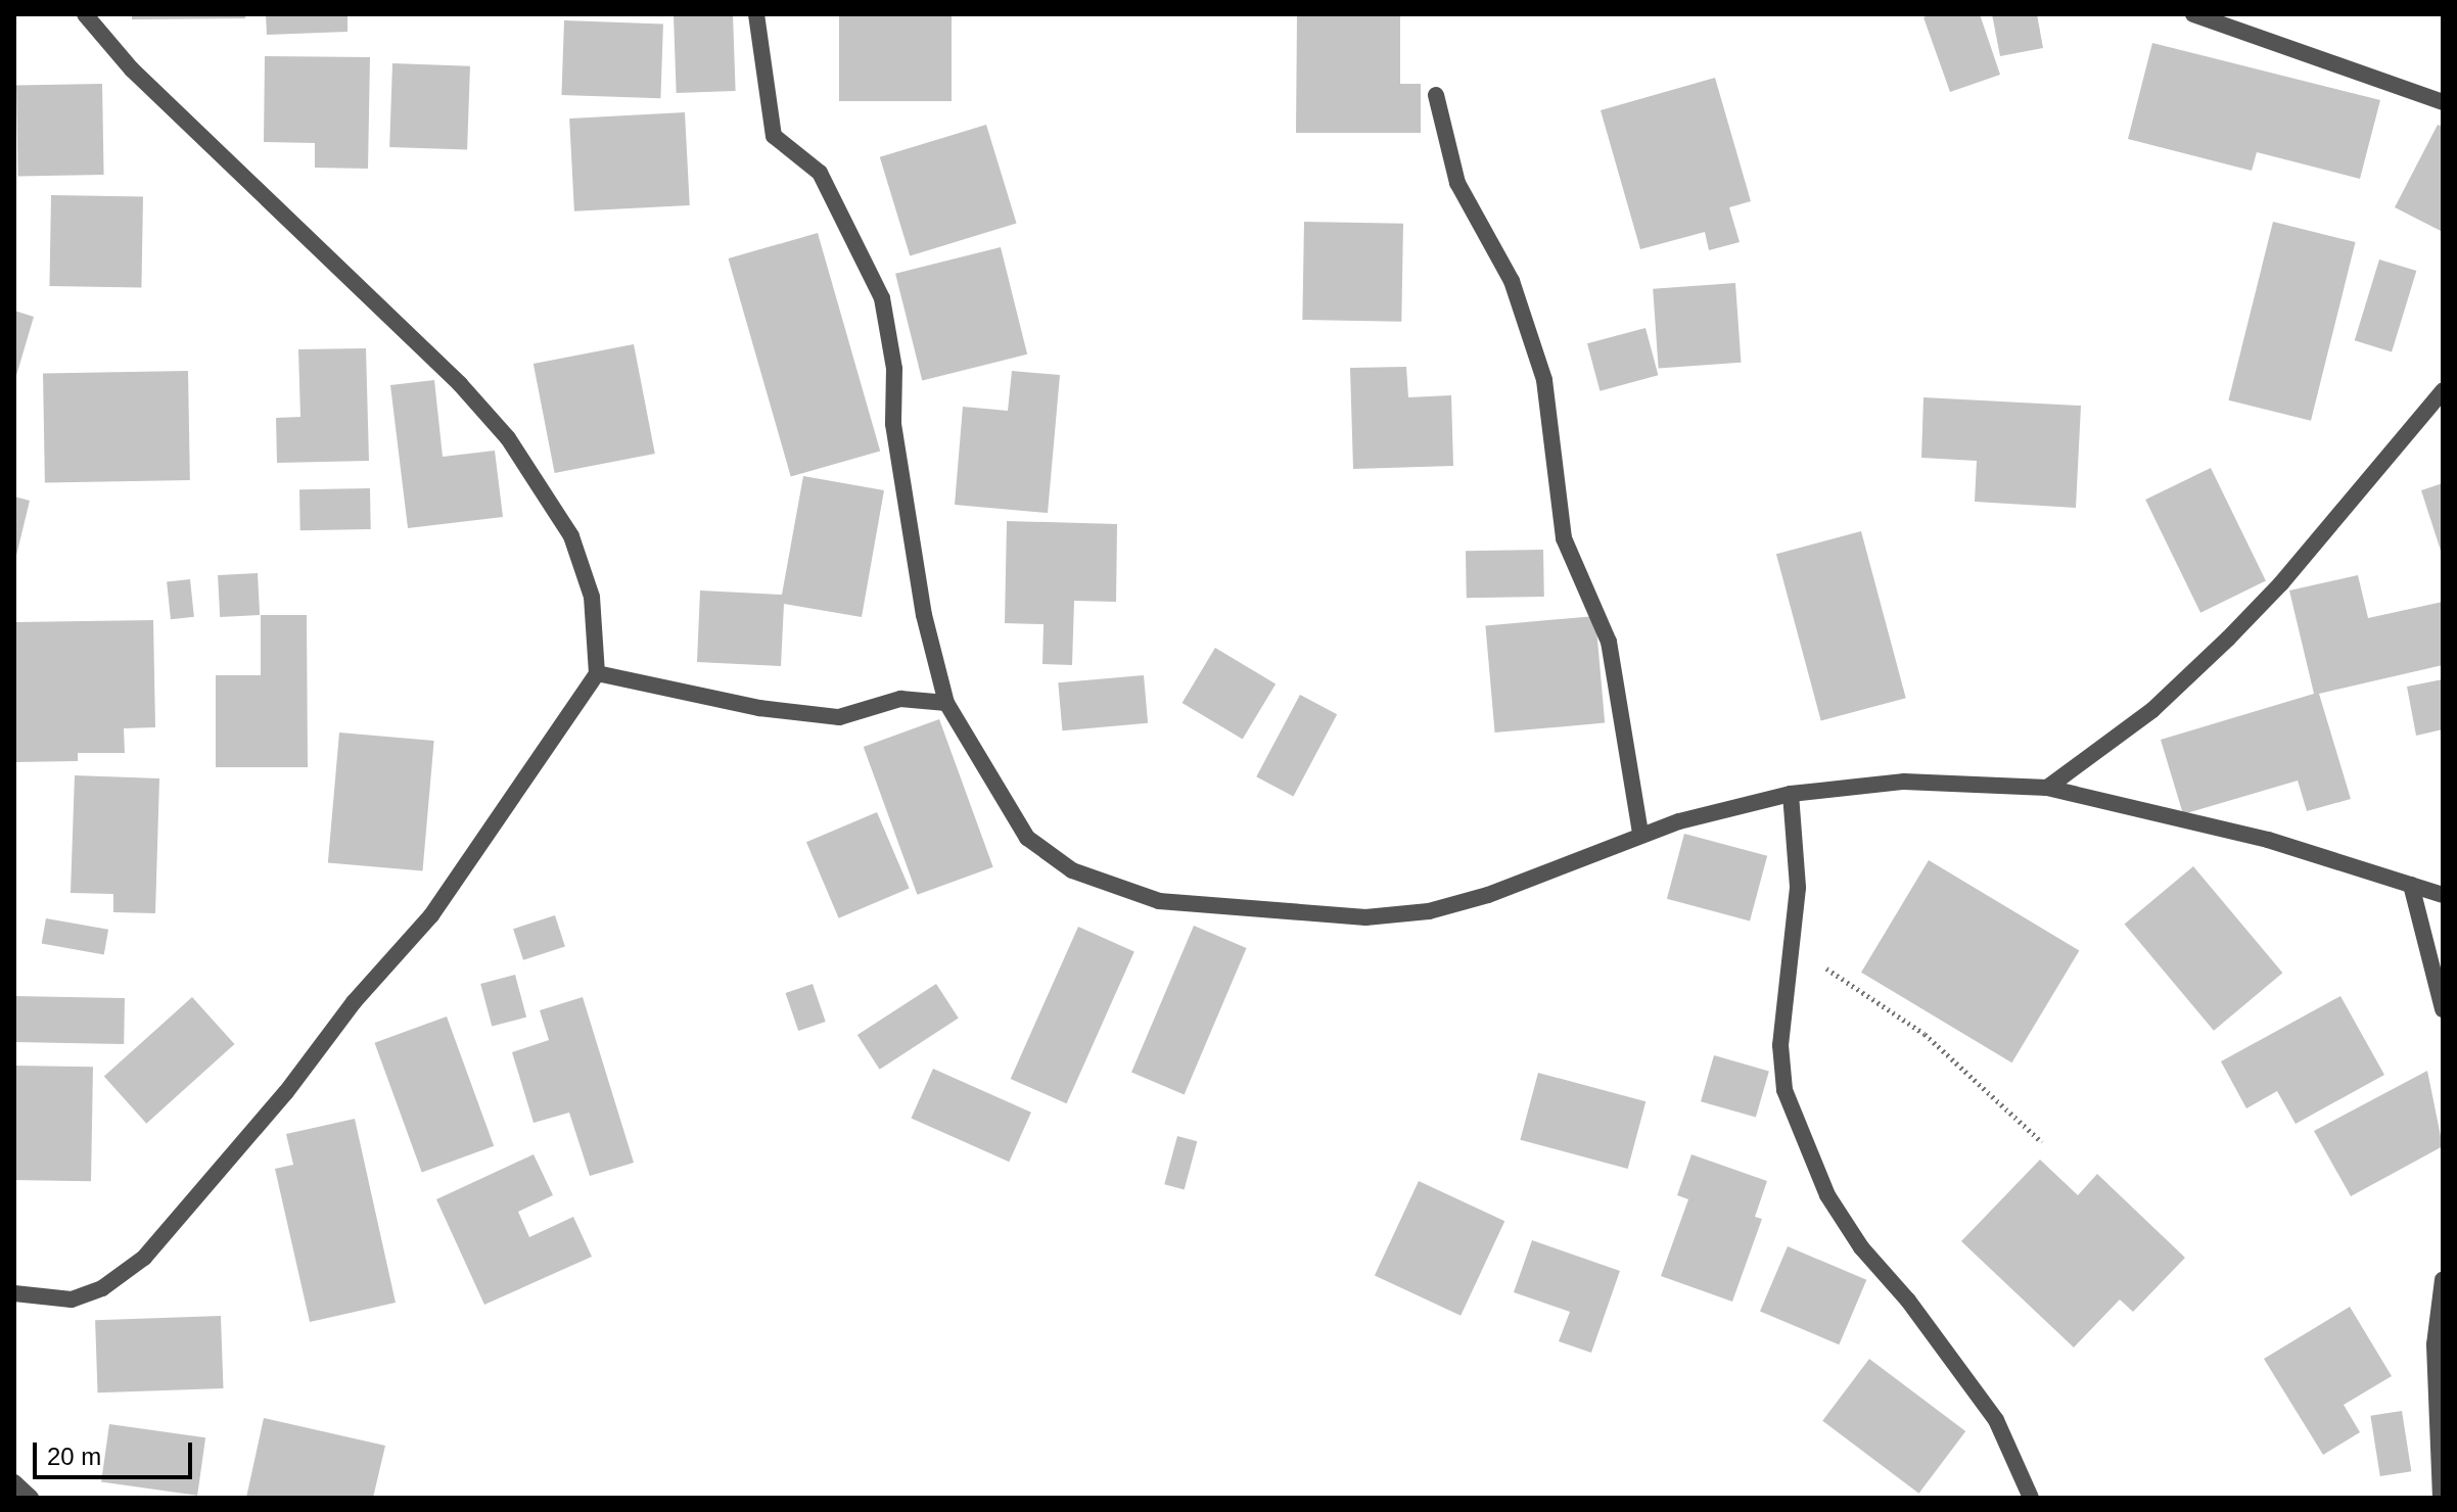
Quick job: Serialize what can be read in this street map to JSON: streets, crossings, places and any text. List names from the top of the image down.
{
  "scale_bar": "20 m"
}
